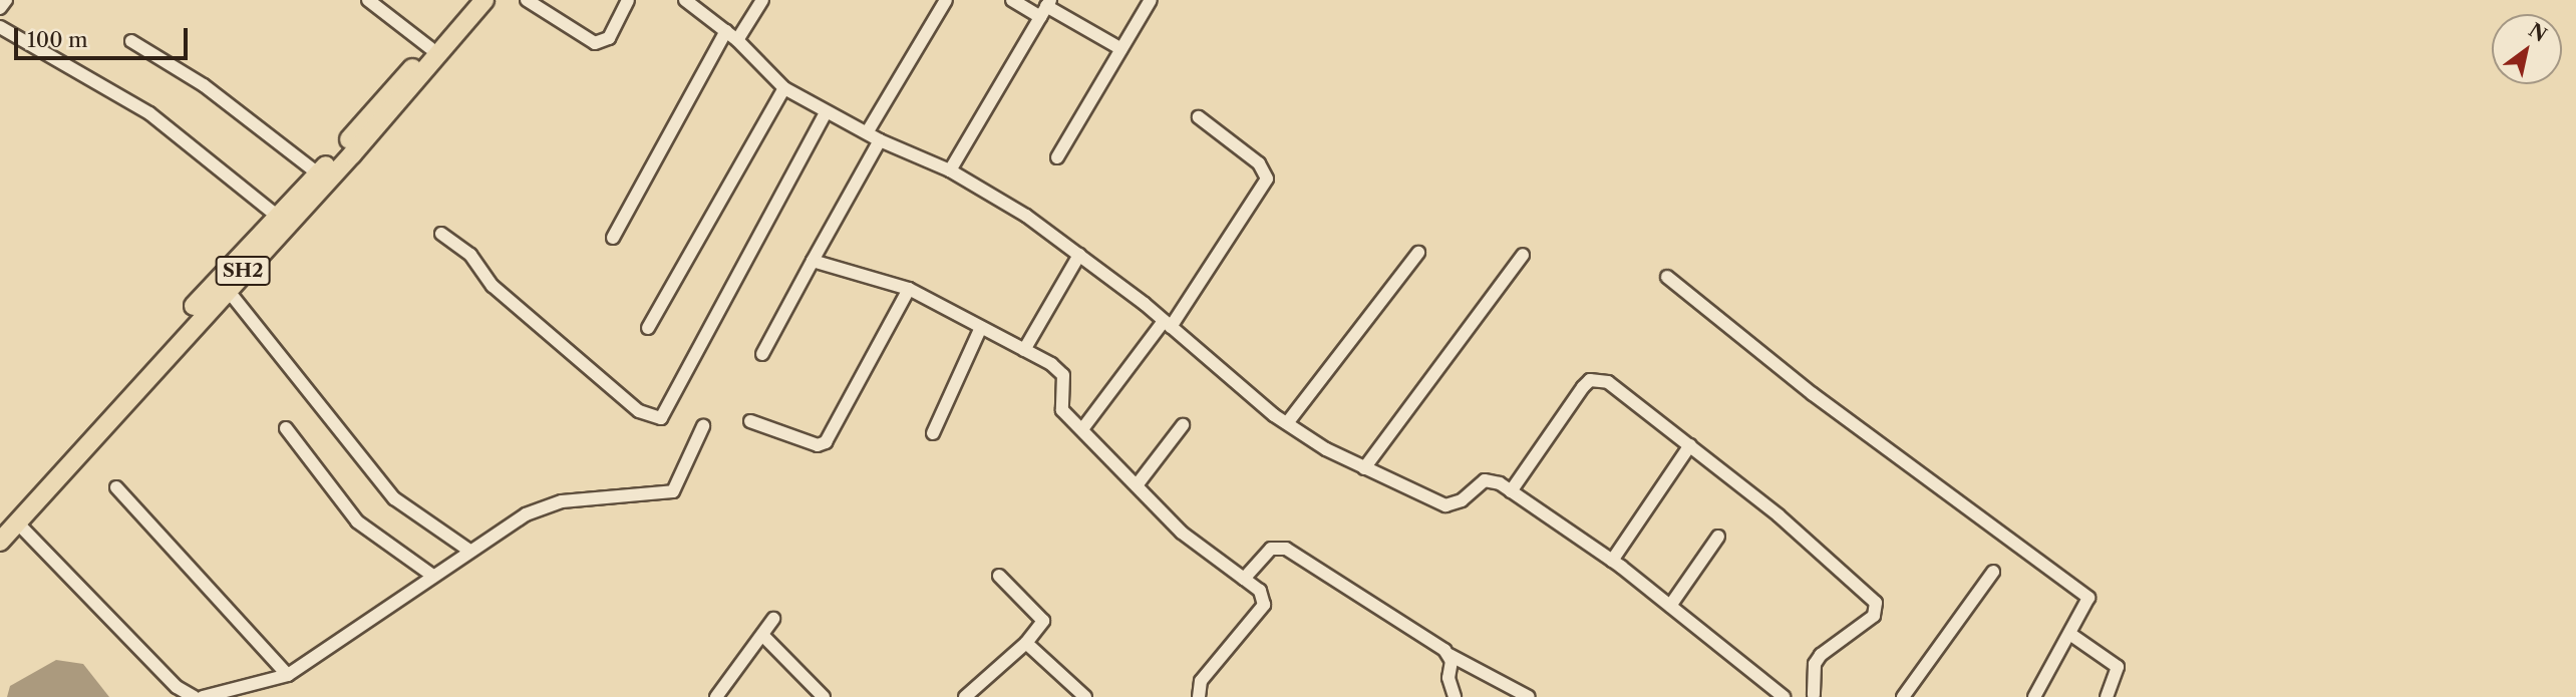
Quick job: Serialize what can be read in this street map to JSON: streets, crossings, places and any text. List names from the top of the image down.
{
  "streets": {
    "main road": ["SH2"]
  },
  "scale_bar": "100 m",
  "north": "top right"
}
